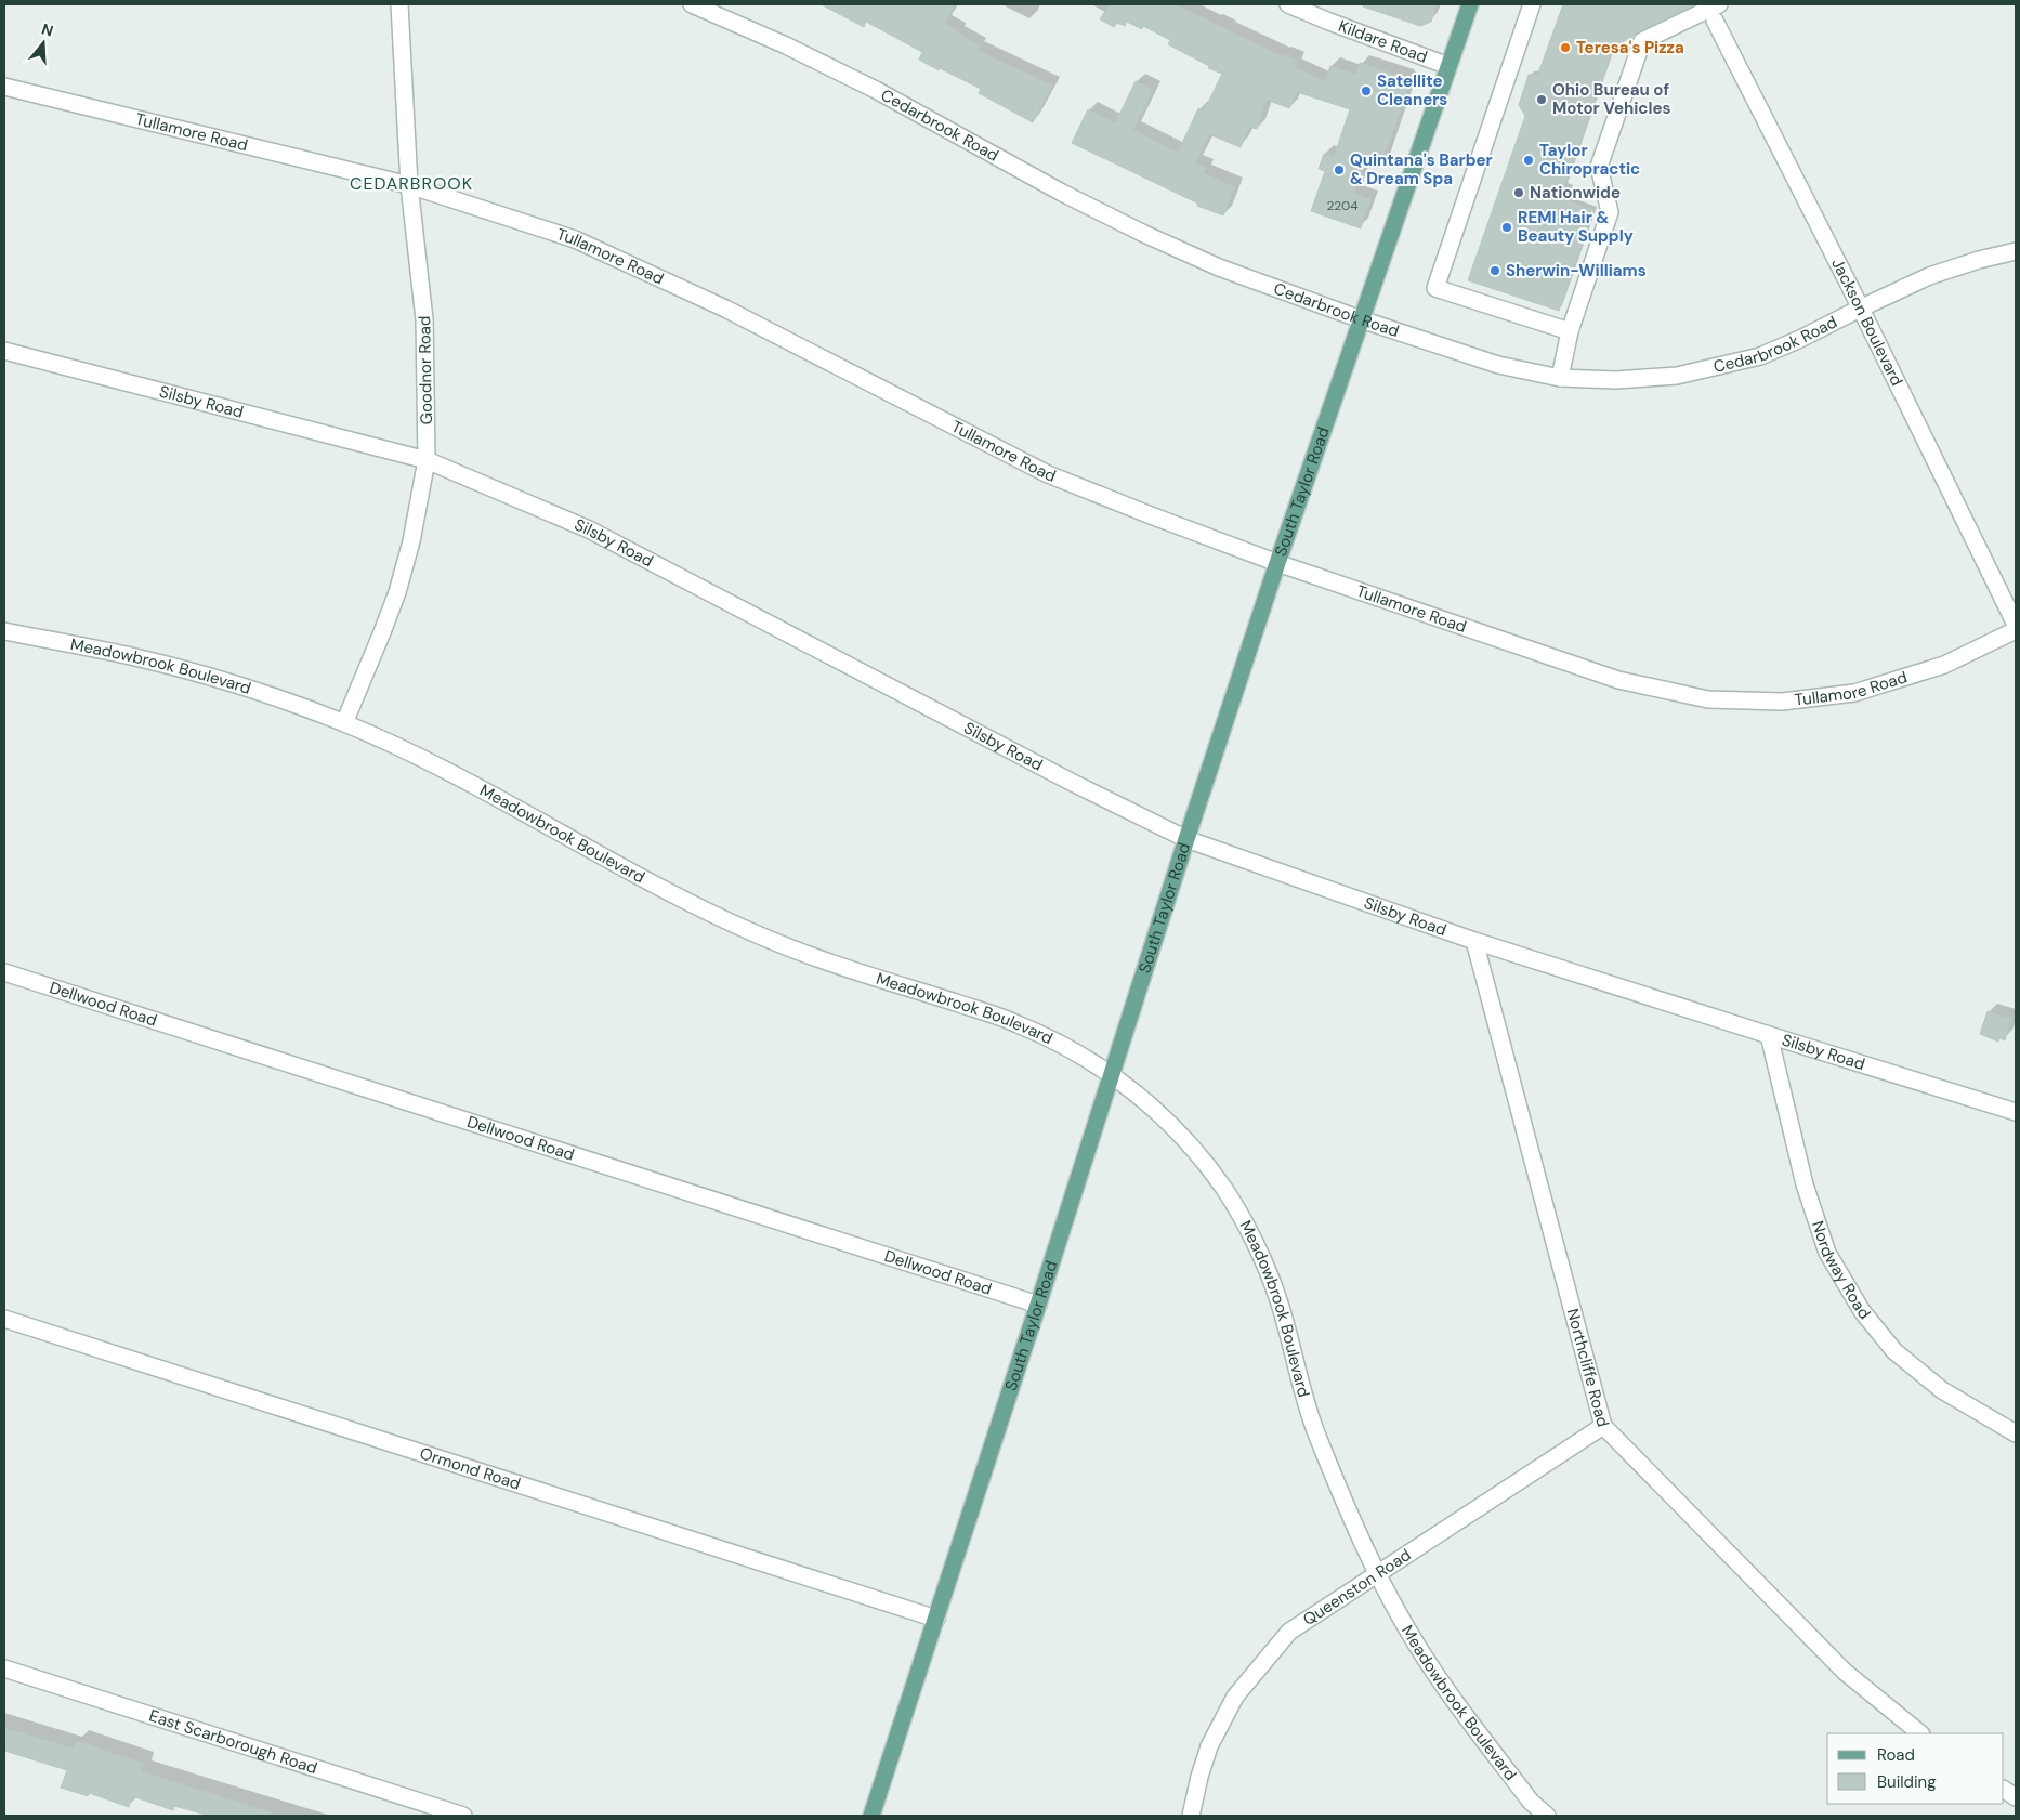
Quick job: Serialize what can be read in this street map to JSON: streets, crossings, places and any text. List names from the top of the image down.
{
  "streets": {
    "main road": ["South Taylor Road"],
    "street": [
      "Kildare Road",
      "Cedarbrook Road",
      "Tullamore Road",
      "Jackson Boulevard",
      "Goodnor Road",
      "Silsby Road",
      "Meadowbrook Boulevard",
      "Dellwood Road",
      "Nordway Road",
      "Northcliffe Road",
      "Ormond Road",
      "Queenston Road",
      "East Scarborough Road"
    ]
  },
  "crossings": [
    ["Kildare Road", "South Taylor Road"],
    ["Cedarbrook Road", "Jackson Boulevard"],
    ["Cedarbrook Road", "South Taylor Road"],
    ["Tullamore Road", "Goodnor Road"],
    ["Tullamore Road", "South Taylor Road"],
    ["Goodnor Road", "Silsby Road"],
    ["Goodnor Road", "Meadowbrook Boulevard"],
    ["Silsby Road", "South Taylor Road"],
    ["Silsby Road", "Nordway Road"],
    ["Silsby Road", "Northcliffe Road"],
    ["South Taylor Road", "Meadowbrook Boulevard"],
    ["South Taylor Road", "Dellwood Road"],
    ["South Taylor Road", "Ormond Road"],
    ["Meadowbrook Boulevard", "Queenston Road"],
    ["Northcliffe Road", "Queenston Road"]
  ],
  "districts": ["CEDARBROOK"],
  "places": [
    "Teresa's Pizza",
    "Satellite Cleaners",
    "Ohio Bureau of Motor Vehicles",
    "Taylor Chiropractic",
    "Quintana's Barber & Dream Spa",
    "Nationwide",
    "REMI Hair & Beauty Supply",
    "Sherwin-Williams"
  ],
  "house_numbers": ["2204"],
  "legend": ["Road", "Building"],
  "north": "top"
}
